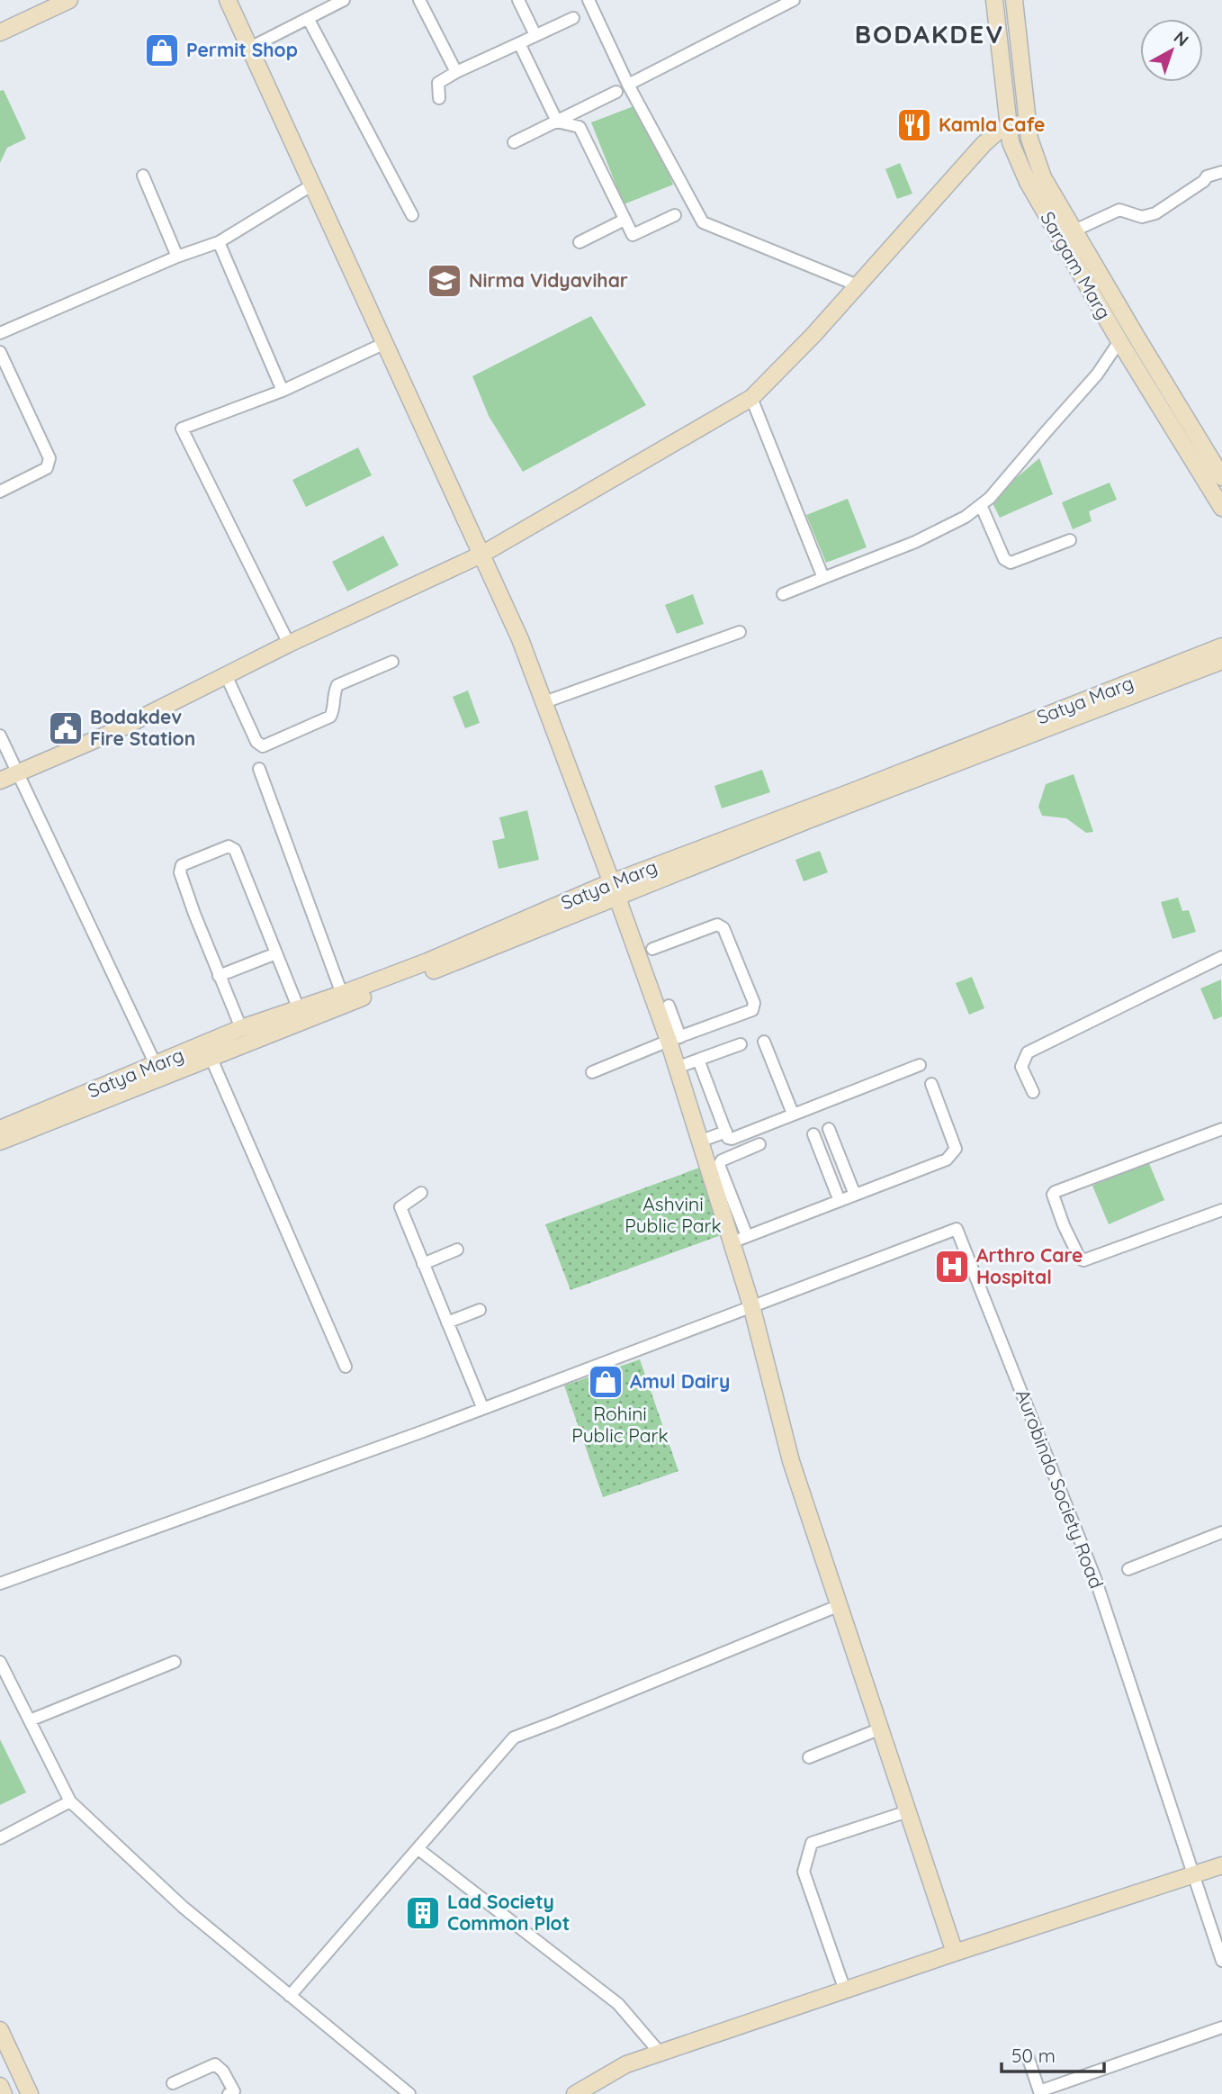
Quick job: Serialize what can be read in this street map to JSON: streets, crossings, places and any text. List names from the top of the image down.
{
  "streets": {
    "street": ["Sargam Marg", "Satya Marg", "Aurobindo Society Road"]
  },
  "districts": ["BODAKDEV"],
  "parks": ["Ashvini Public Park", "Rohini Public Park"],
  "places": {
    "shop": ["Permit Shop", "Amul Dairy"],
    "restaurant": ["Kamla Cafe"],
    "school or university": ["Nirma Vidyavihar"],
    "public building": ["Bodakdev Fire Station"],
    "hospital": ["Arthro Care Hospital"],
    "building": ["Lad Society Common Plot"]
  },
  "scale_bar": "50 m",
  "north": "top right"
}
